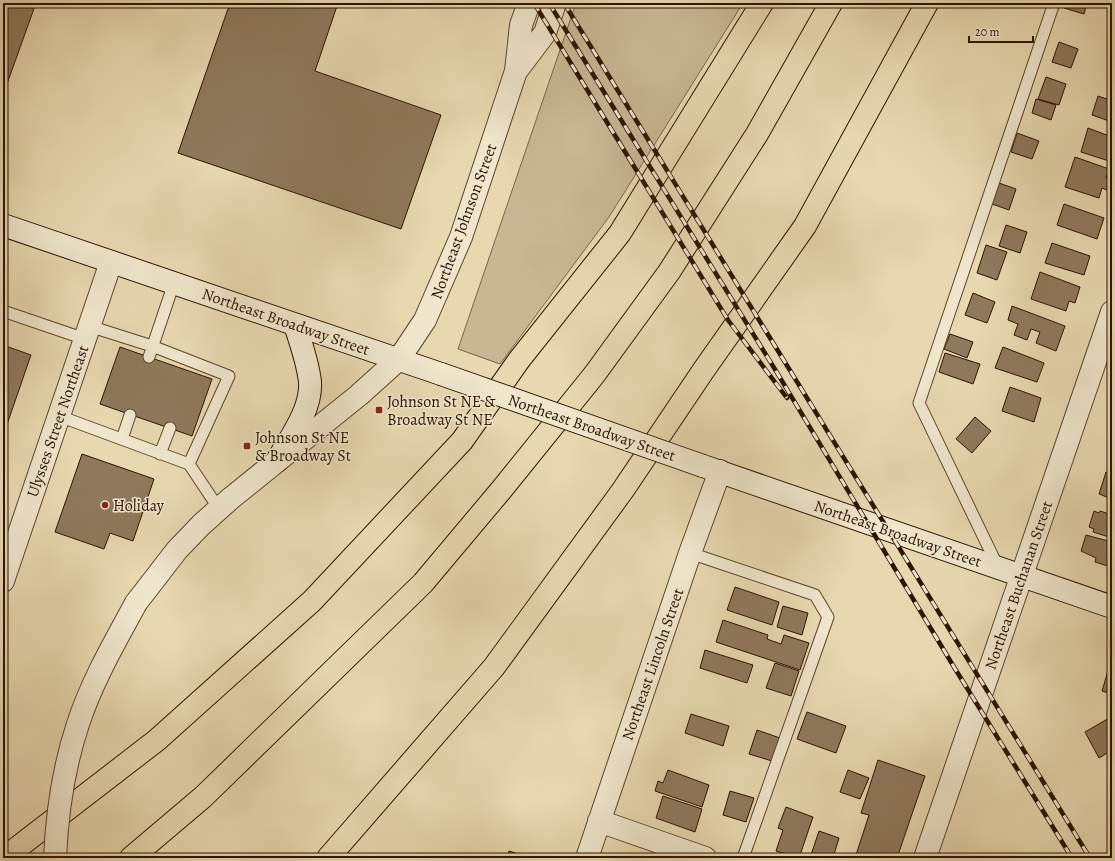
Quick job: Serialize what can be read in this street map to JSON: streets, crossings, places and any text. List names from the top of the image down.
{
  "streets": {
    "street": [
      "Northeast Johnson Street",
      "Northeast Broadway Street",
      "Ulysses Street Northeast",
      "Northeast Buchanan Street",
      "Northeast Lincoln Street"
    ]
  },
  "crossings": [
    ["Northeast Johnson Street", "Northeast Broadway Street"],
    ["Northeast Broadway Street", "Ulysses Street Northeast"],
    ["Northeast Broadway Street", "Northeast Buchanan Street"],
    ["Northeast Broadway Street", "Northeast Lincoln Street"]
  ],
  "places": {
    "transit": ["Johnson St NE & Broadway St NE", "Johnson St NE & Broadway St"],
    "other": ["Holiday"]
  },
  "scale_bar": "20 m"
}
